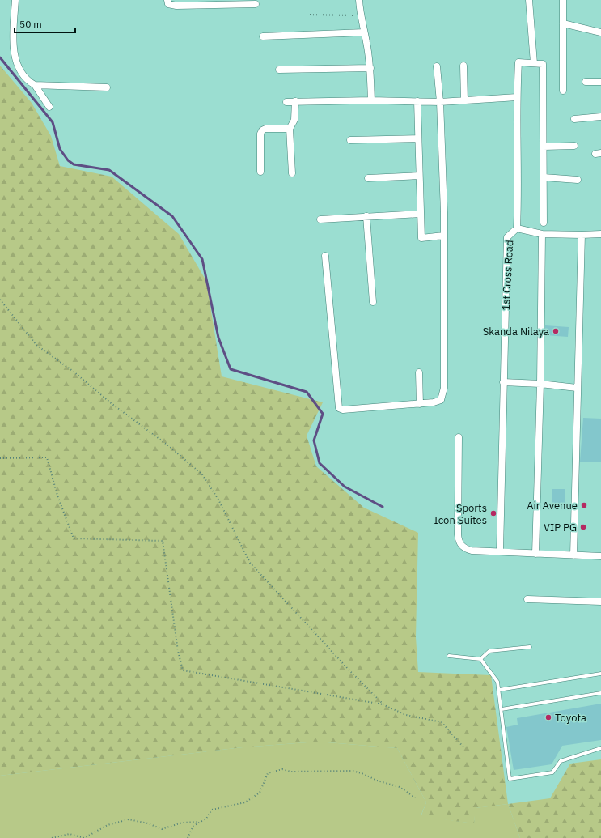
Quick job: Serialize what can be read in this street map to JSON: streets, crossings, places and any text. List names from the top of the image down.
{
  "streets": {
    "street": ["1st Cross Road"]
  },
  "places": [
    "Skanda Nilaya",
    "Air Avenue",
    "Sports Icon Suites",
    "VIP PG",
    "Toyota"
  ],
  "scale_bar": "50 m"
}
